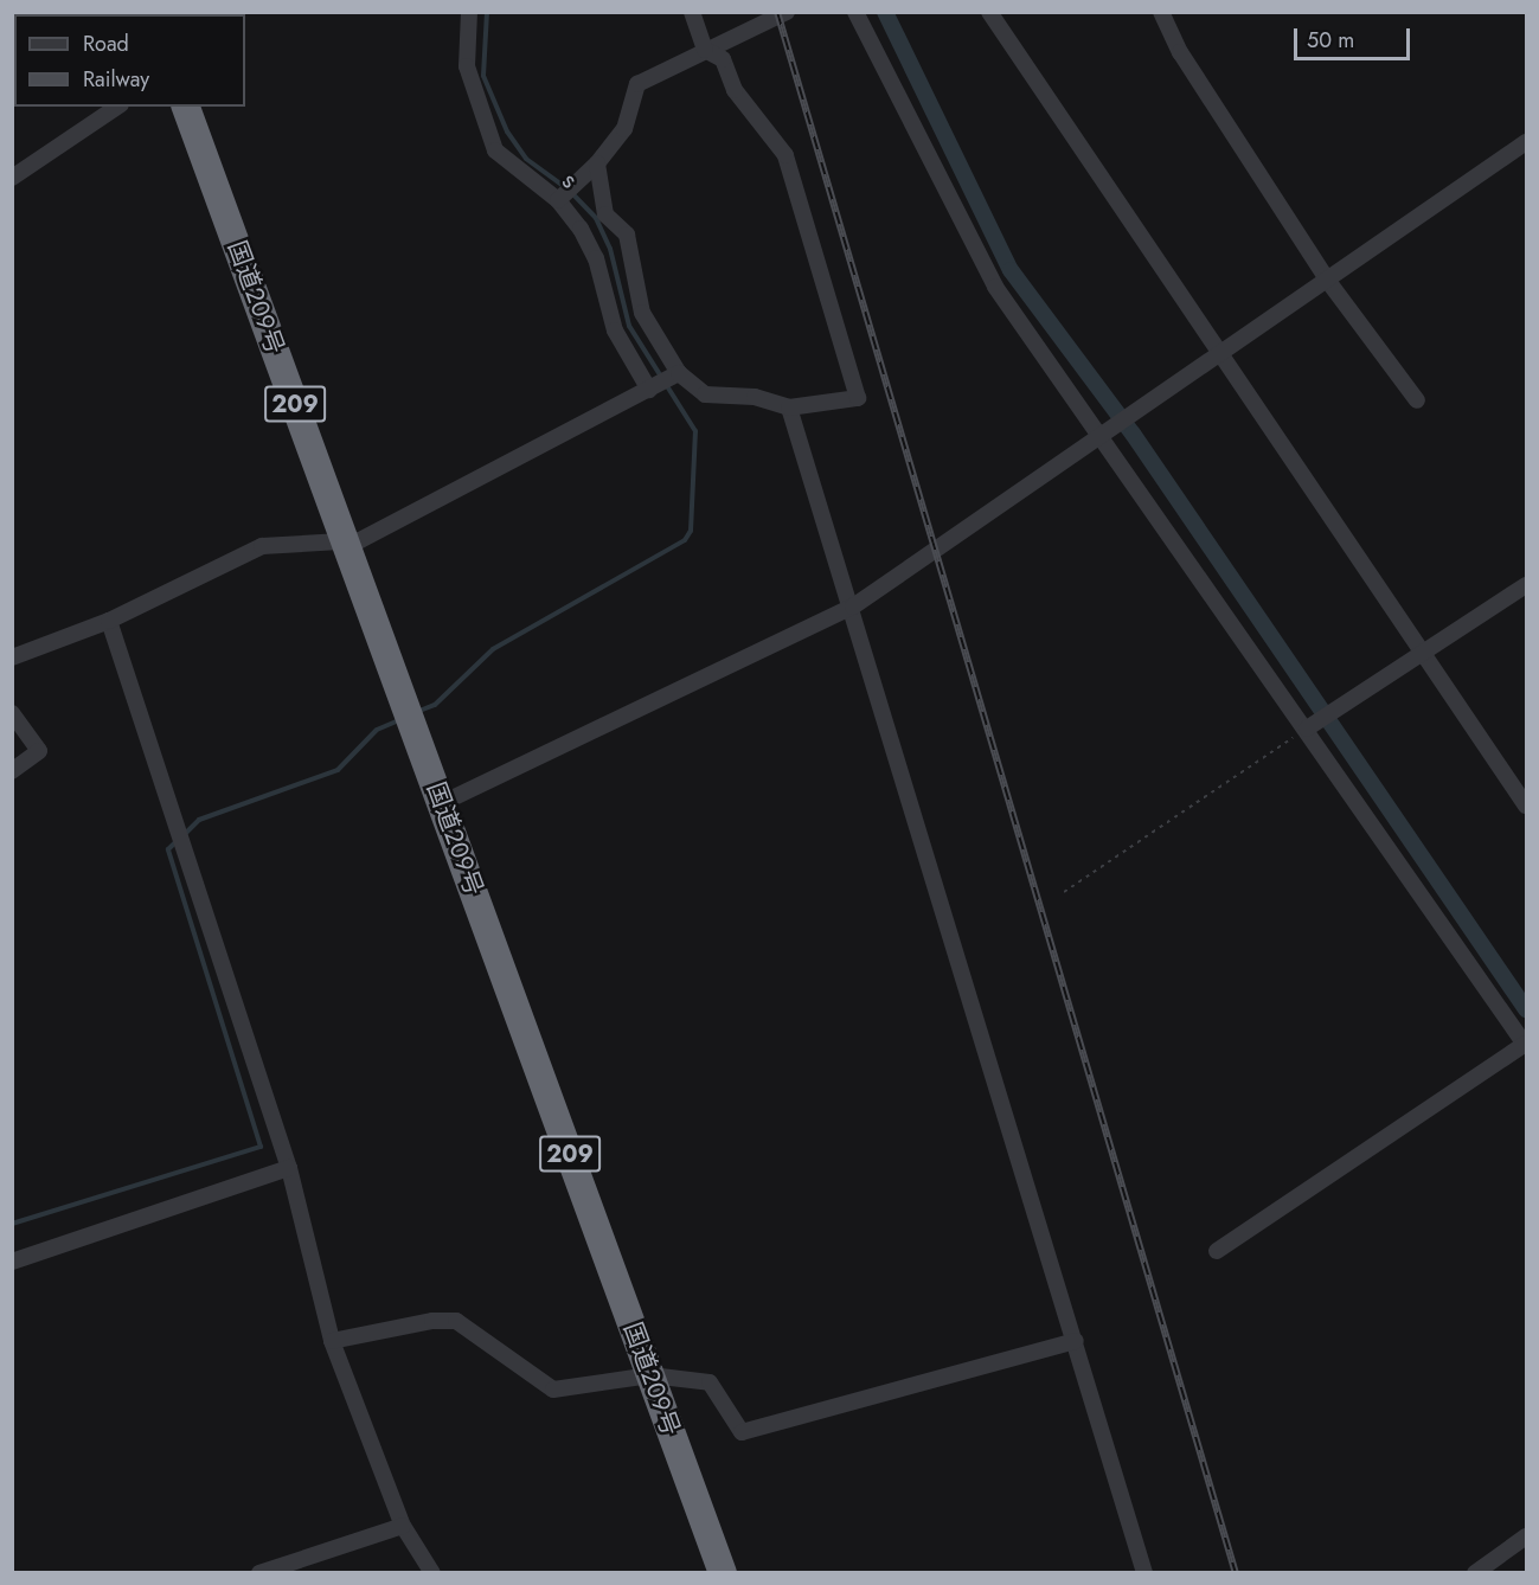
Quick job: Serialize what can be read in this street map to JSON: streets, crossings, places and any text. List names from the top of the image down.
{
  "streets": {
    "highway": ["国道209号", "209"],
    "street": ["s"]
  },
  "legend": ["Road", "Railway"],
  "scale_bar": "50 m"
}
